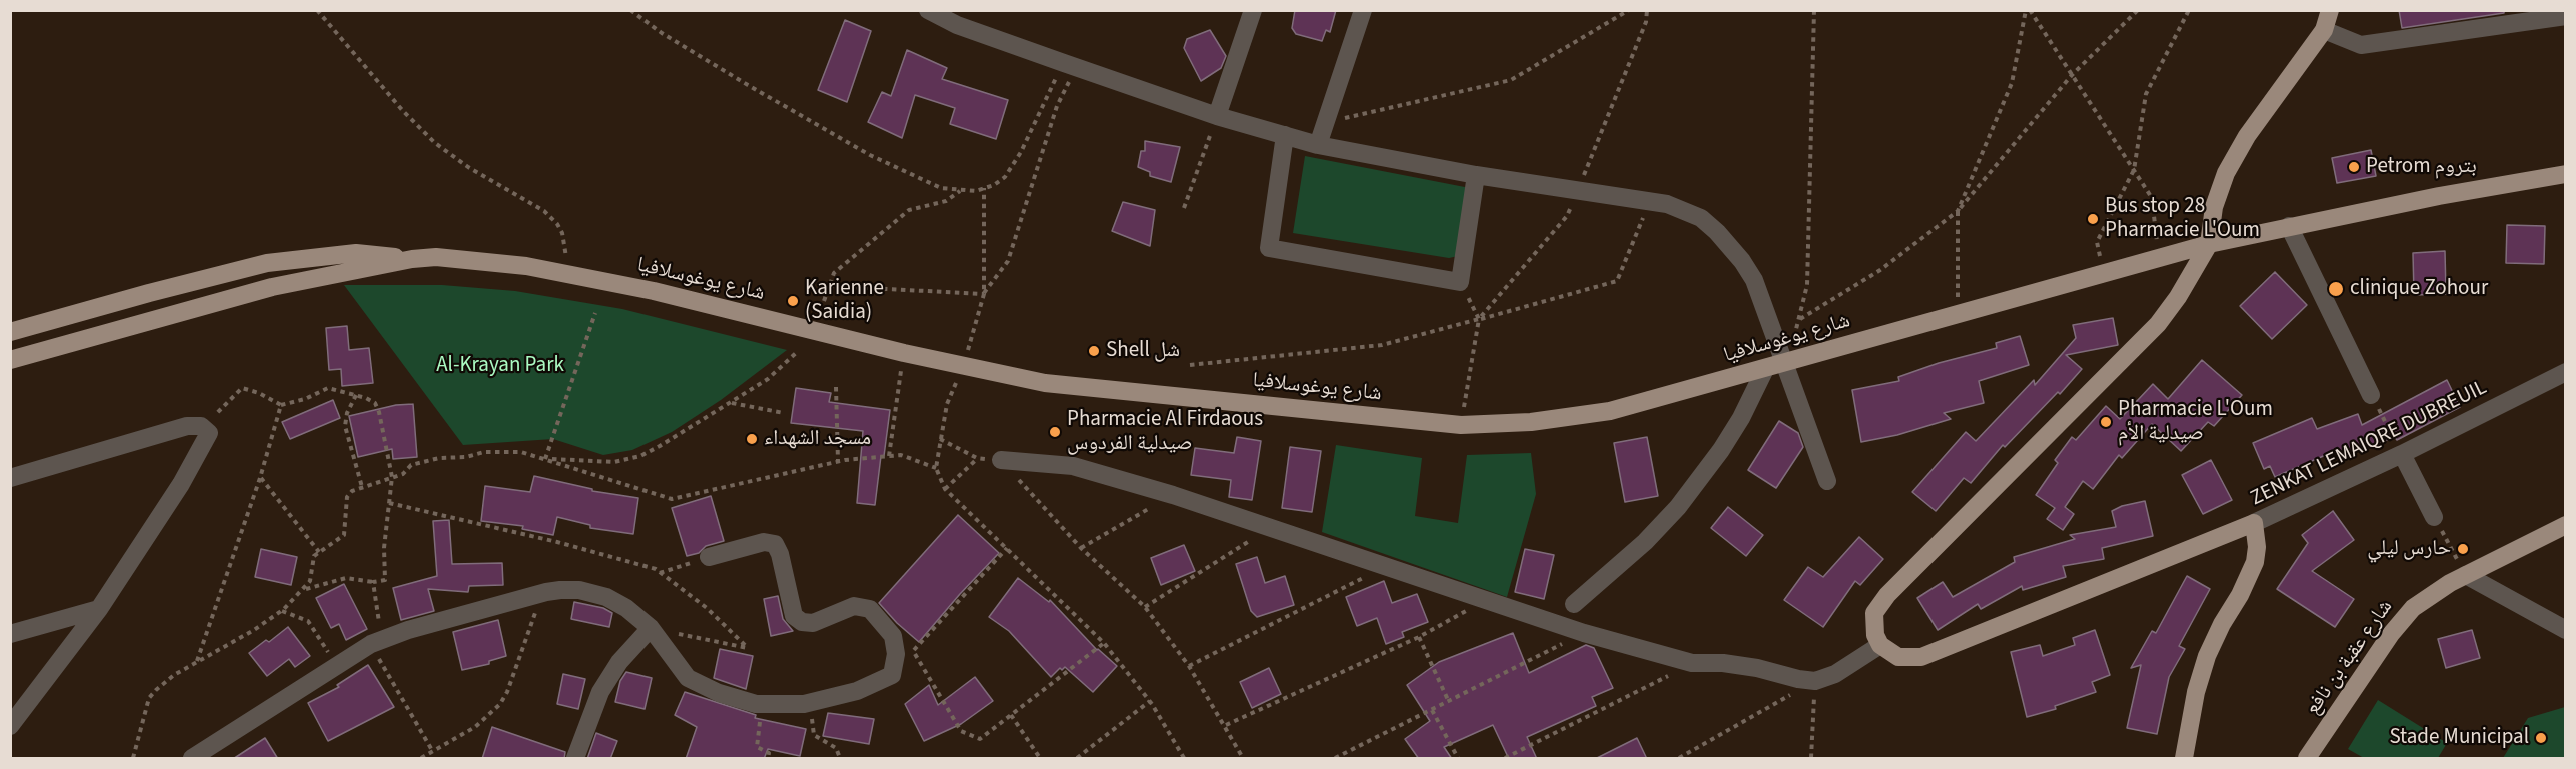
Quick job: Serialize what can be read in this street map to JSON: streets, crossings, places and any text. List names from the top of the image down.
{
  "streets": {
    "main road": ["شارع يوغوسلافيا", "ZENKAT LEMAIQRE DUBREUIL", "شارع عقبة بن نافع"]
  },
  "parks": ["Al-Krayan Park"],
  "places": [
    "Petrom بتروم",
    "Bus stop 28 Pharmacie L'Oum",
    "clinique Zohour",
    "Karienne (Saidia)",
    "Shell شل",
    "Pharmacie L'Oum صيدلية الأم",
    "Pharmacie Al Firdaous صيدلية الفردوس",
    "مسجد الشهداء",
    "حارس ليلي",
    "Stade Municipal"
  ]
}
